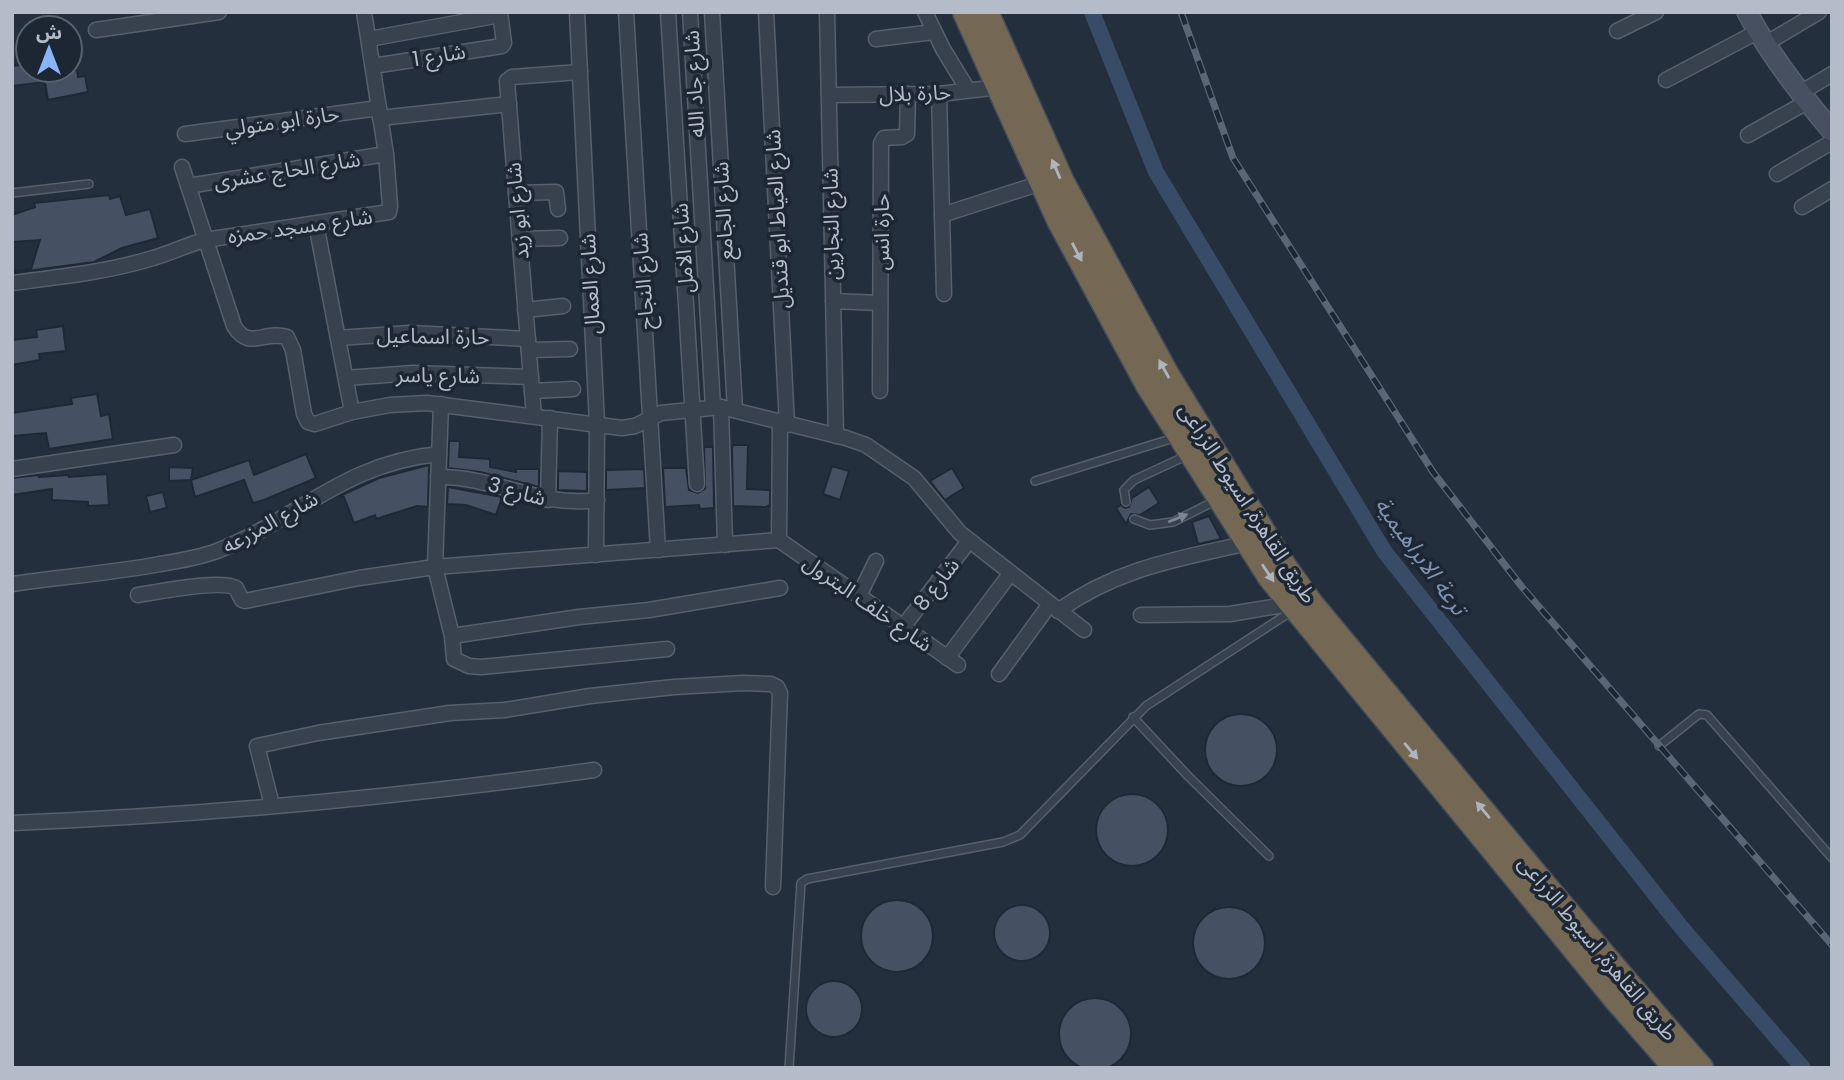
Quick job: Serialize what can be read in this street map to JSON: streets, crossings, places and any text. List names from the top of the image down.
{
  "streets": {
    "highway": ["طريق القاهرة, اسيوط الزراعى"],
    "street": [
      "شارع 1",
      "شارع جاد الله",
      "حارة بلال",
      "حارة ابو متولي",
      "شارع الحاج عشرى",
      "شارع ابو زيد",
      "شارع الجامع",
      "شارع العياط ابو قنديل",
      "شارع النجارين",
      "شارع مسجد حمزه",
      "حارة انس",
      "شارع الامل",
      "شارع النجاح",
      "شارع العمال",
      "حارة اسماعيل",
      "شارع ياسر",
      "شارع 3",
      "شارع المزرعه",
      "شارع 8",
      "شارع خلف البترول"
    ]
  },
  "crossings": [
    ["شارع جاد الله", "شارع الجامع"],
    ["حارة بلال", "شارع النجارين"],
    ["حارة بلال", "حارة انس"],
    ["حارة بلال", "طريق القاهرة, اسيوط الزراعى"],
    ["حارة ابو متولي", "شارع ابو زيد"],
    ["شارع الحاج عشرى", "شارع مسجد حمزه"],
    ["شارع ابو زيد", "شارع العمال"],
    ["شارع ابو زيد", "حارة اسماعيل"],
    ["شارع ابو زيد", "شارع ياسر"],
    ["شارع العياط ابو قنديل", "شارع خلف البترول"],
    ["شارع العمال", "شارع 3"],
    ["شارع 8", "شارع خلف البترول"]
  ],
  "water": ["ترعة الابراهيمية"],
  "north": "top"
}
